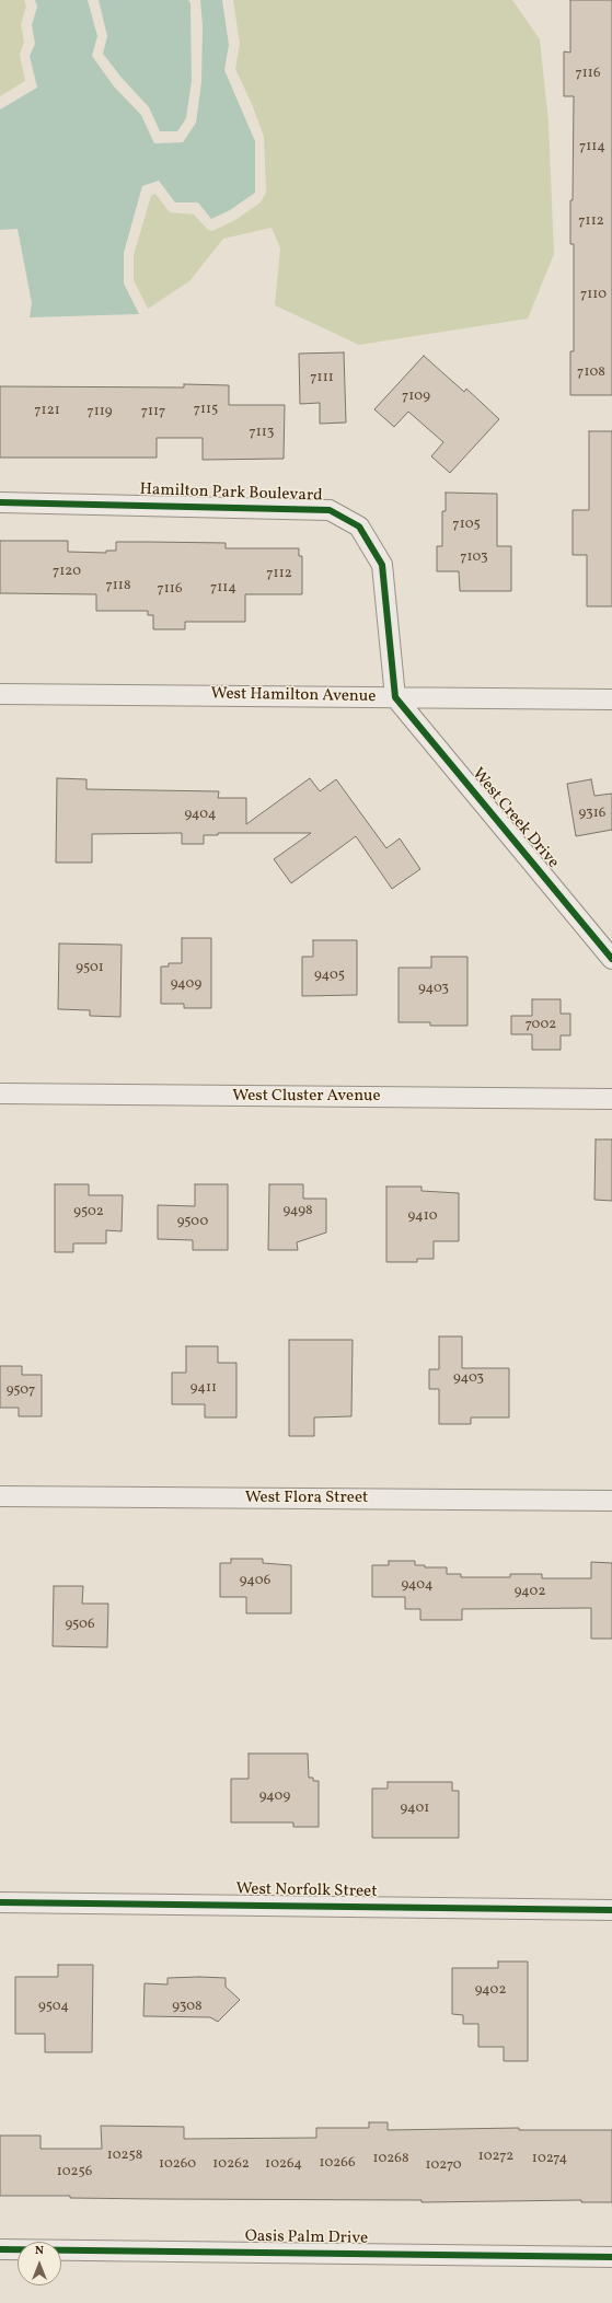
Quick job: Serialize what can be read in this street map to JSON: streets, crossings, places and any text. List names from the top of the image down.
{
  "streets": {
    "street": [
      "Hamilton Park Boulevard",
      "West Hamilton Avenue",
      "West Creek Drive",
      "West Cluster Avenue",
      "West Flora Street",
      "West Norfolk Street",
      "Oasis Palm Drive"
    ]
  },
  "crossings": [
    ["Hamilton Park Boulevard", "West Hamilton Avenue"],
    ["Hamilton Park Boulevard", "West Creek Drive"],
    ["West Hamilton Avenue", "West Creek Drive"]
  ],
  "house_numbers": [
    "7116",
    "7114",
    "7112",
    "7110",
    "7108",
    "7111",
    "7109",
    "7115",
    "7121",
    "7119",
    "7117",
    "7113",
    "7105",
    "7103",
    "7120",
    "7112",
    "7118",
    "7114",
    "7116",
    "9316",
    "9404",
    "9501",
    "9405",
    "9409",
    "9403",
    "7002",
    "9498",
    "9502",
    "9410",
    "9500",
    "9403",
    "9411",
    "9507",
    "9406",
    "9404",
    "9402",
    "9506",
    "9409",
    "9401",
    "9402",
    "9504",
    "9308",
    "10258",
    "10272",
    "10268",
    "10274",
    "10266",
    "10260",
    "10262",
    "10264",
    "10270",
    "10256"
  ],
  "north": "top"
}
